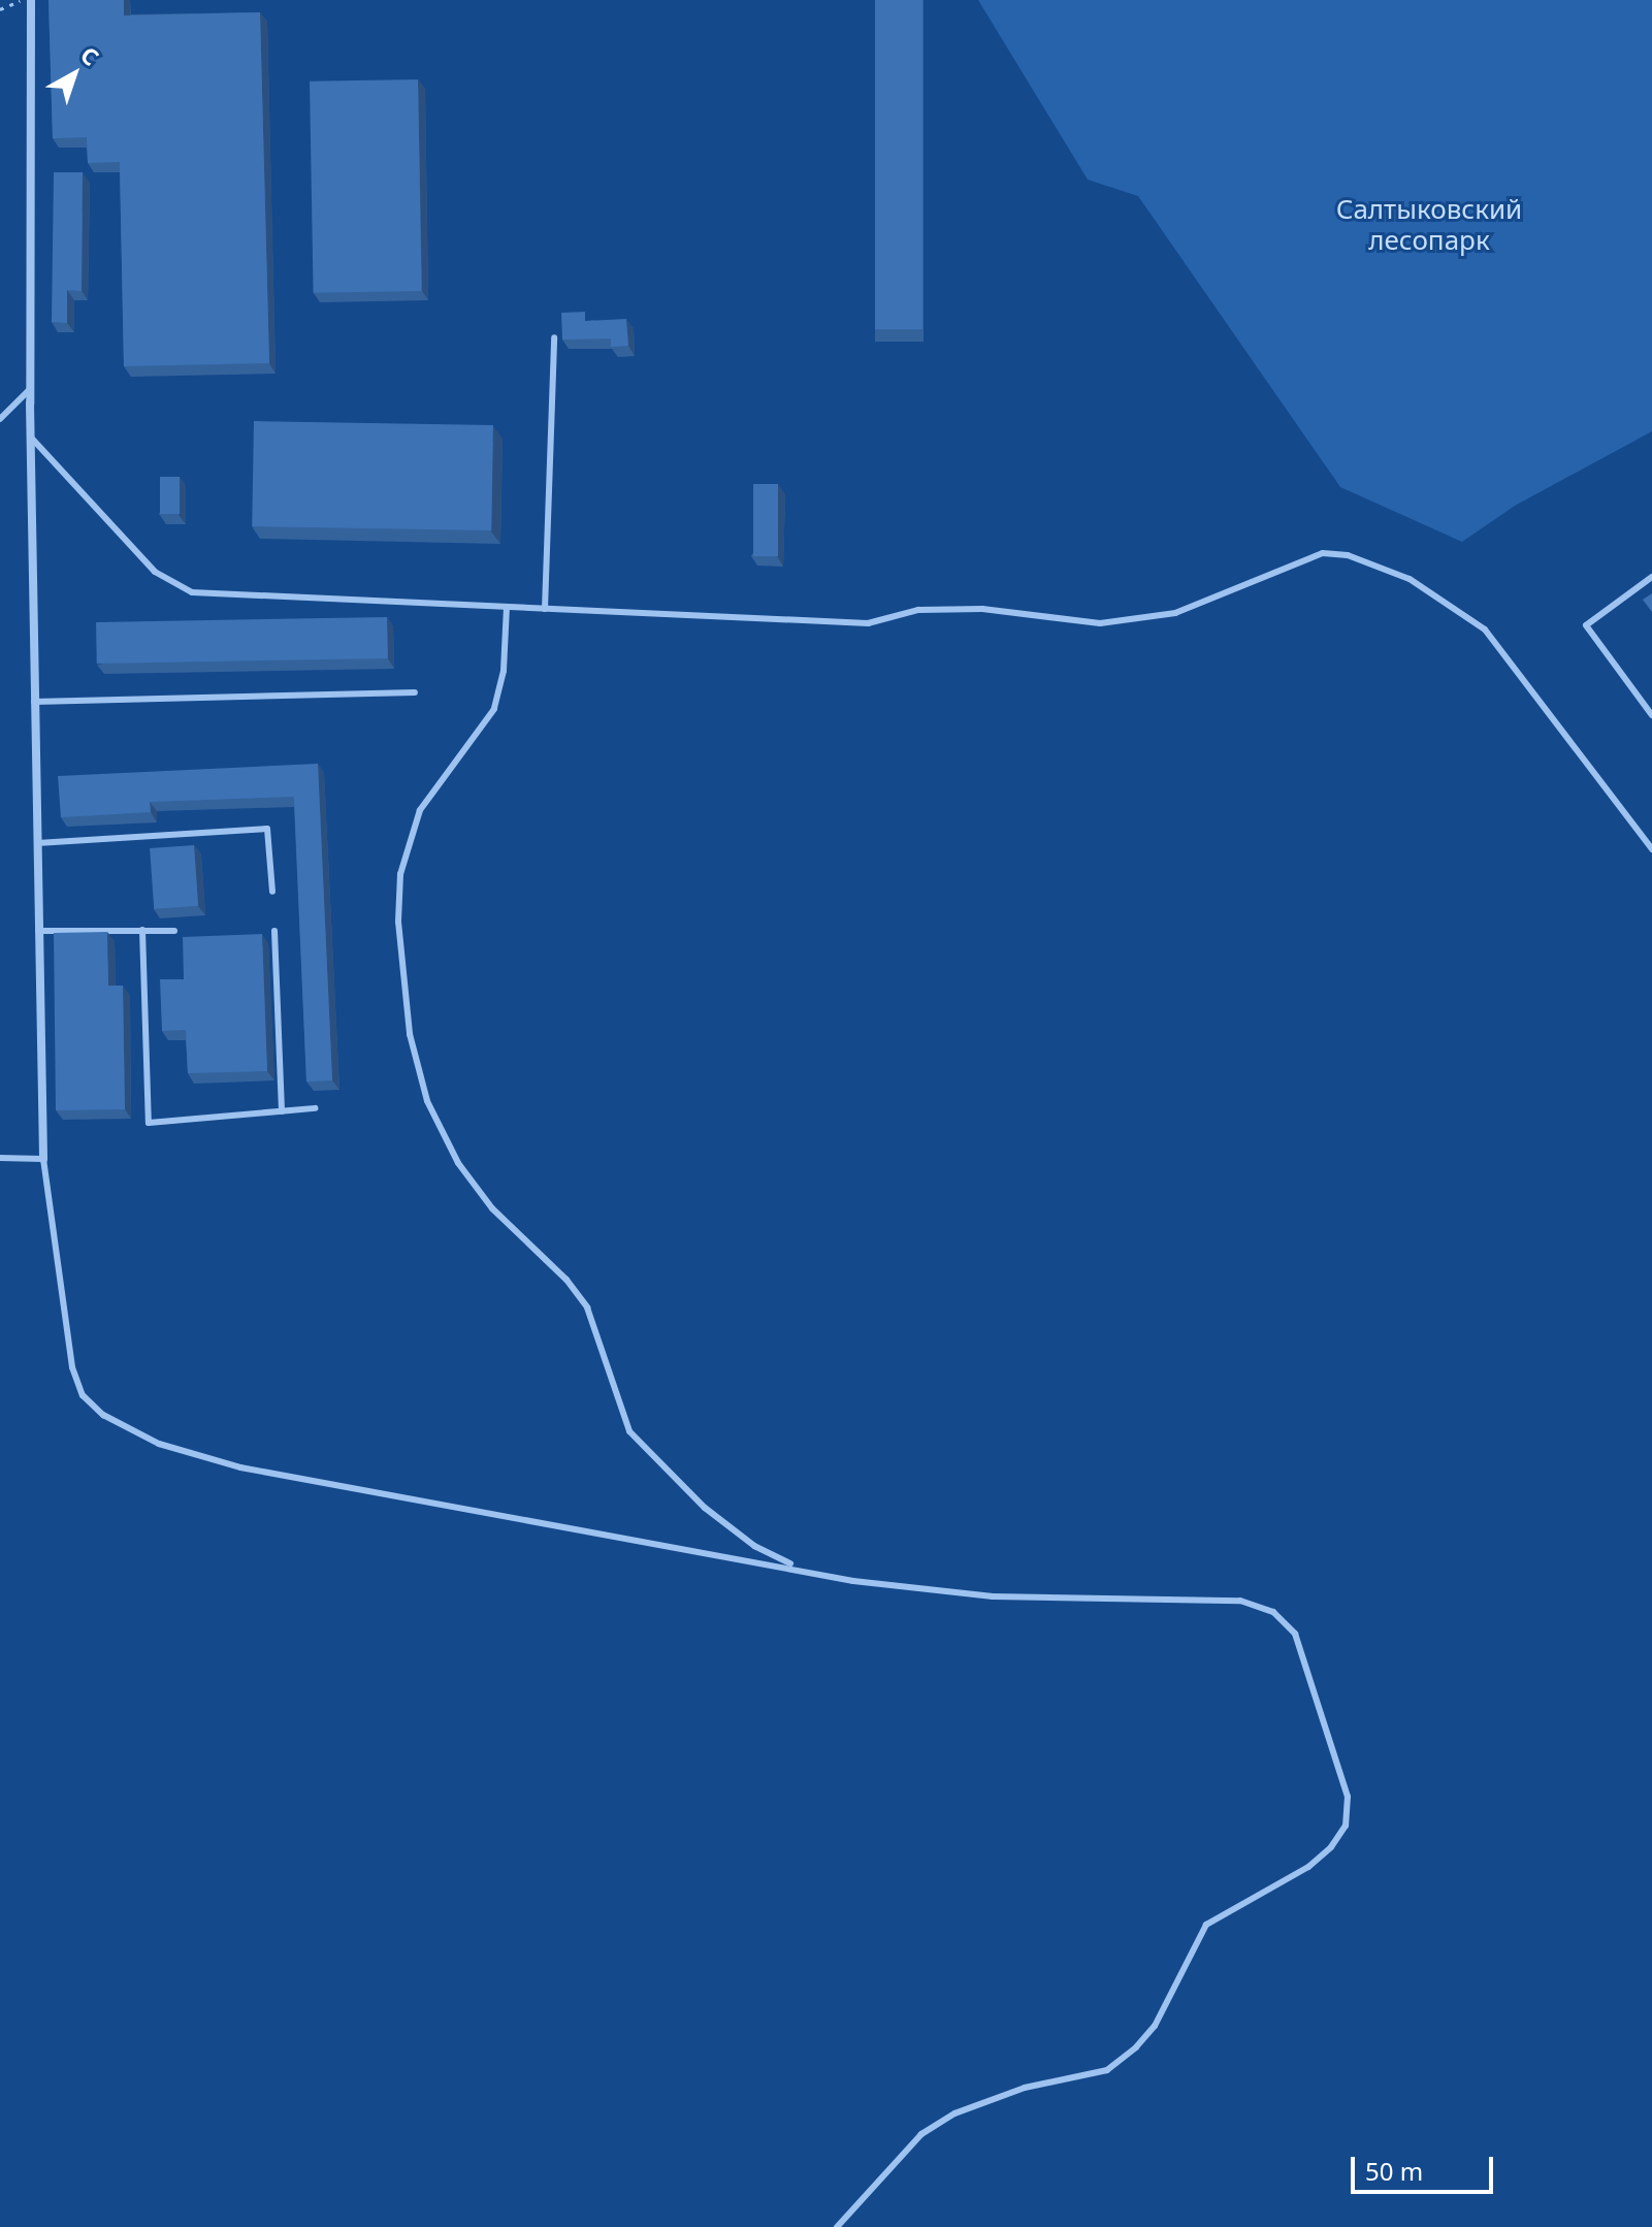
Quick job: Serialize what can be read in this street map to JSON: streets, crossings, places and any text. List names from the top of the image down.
{
  "parks": ["Салтыковский лесопарк"],
  "scale_bar": "50 m",
  "north": "top right"
}
